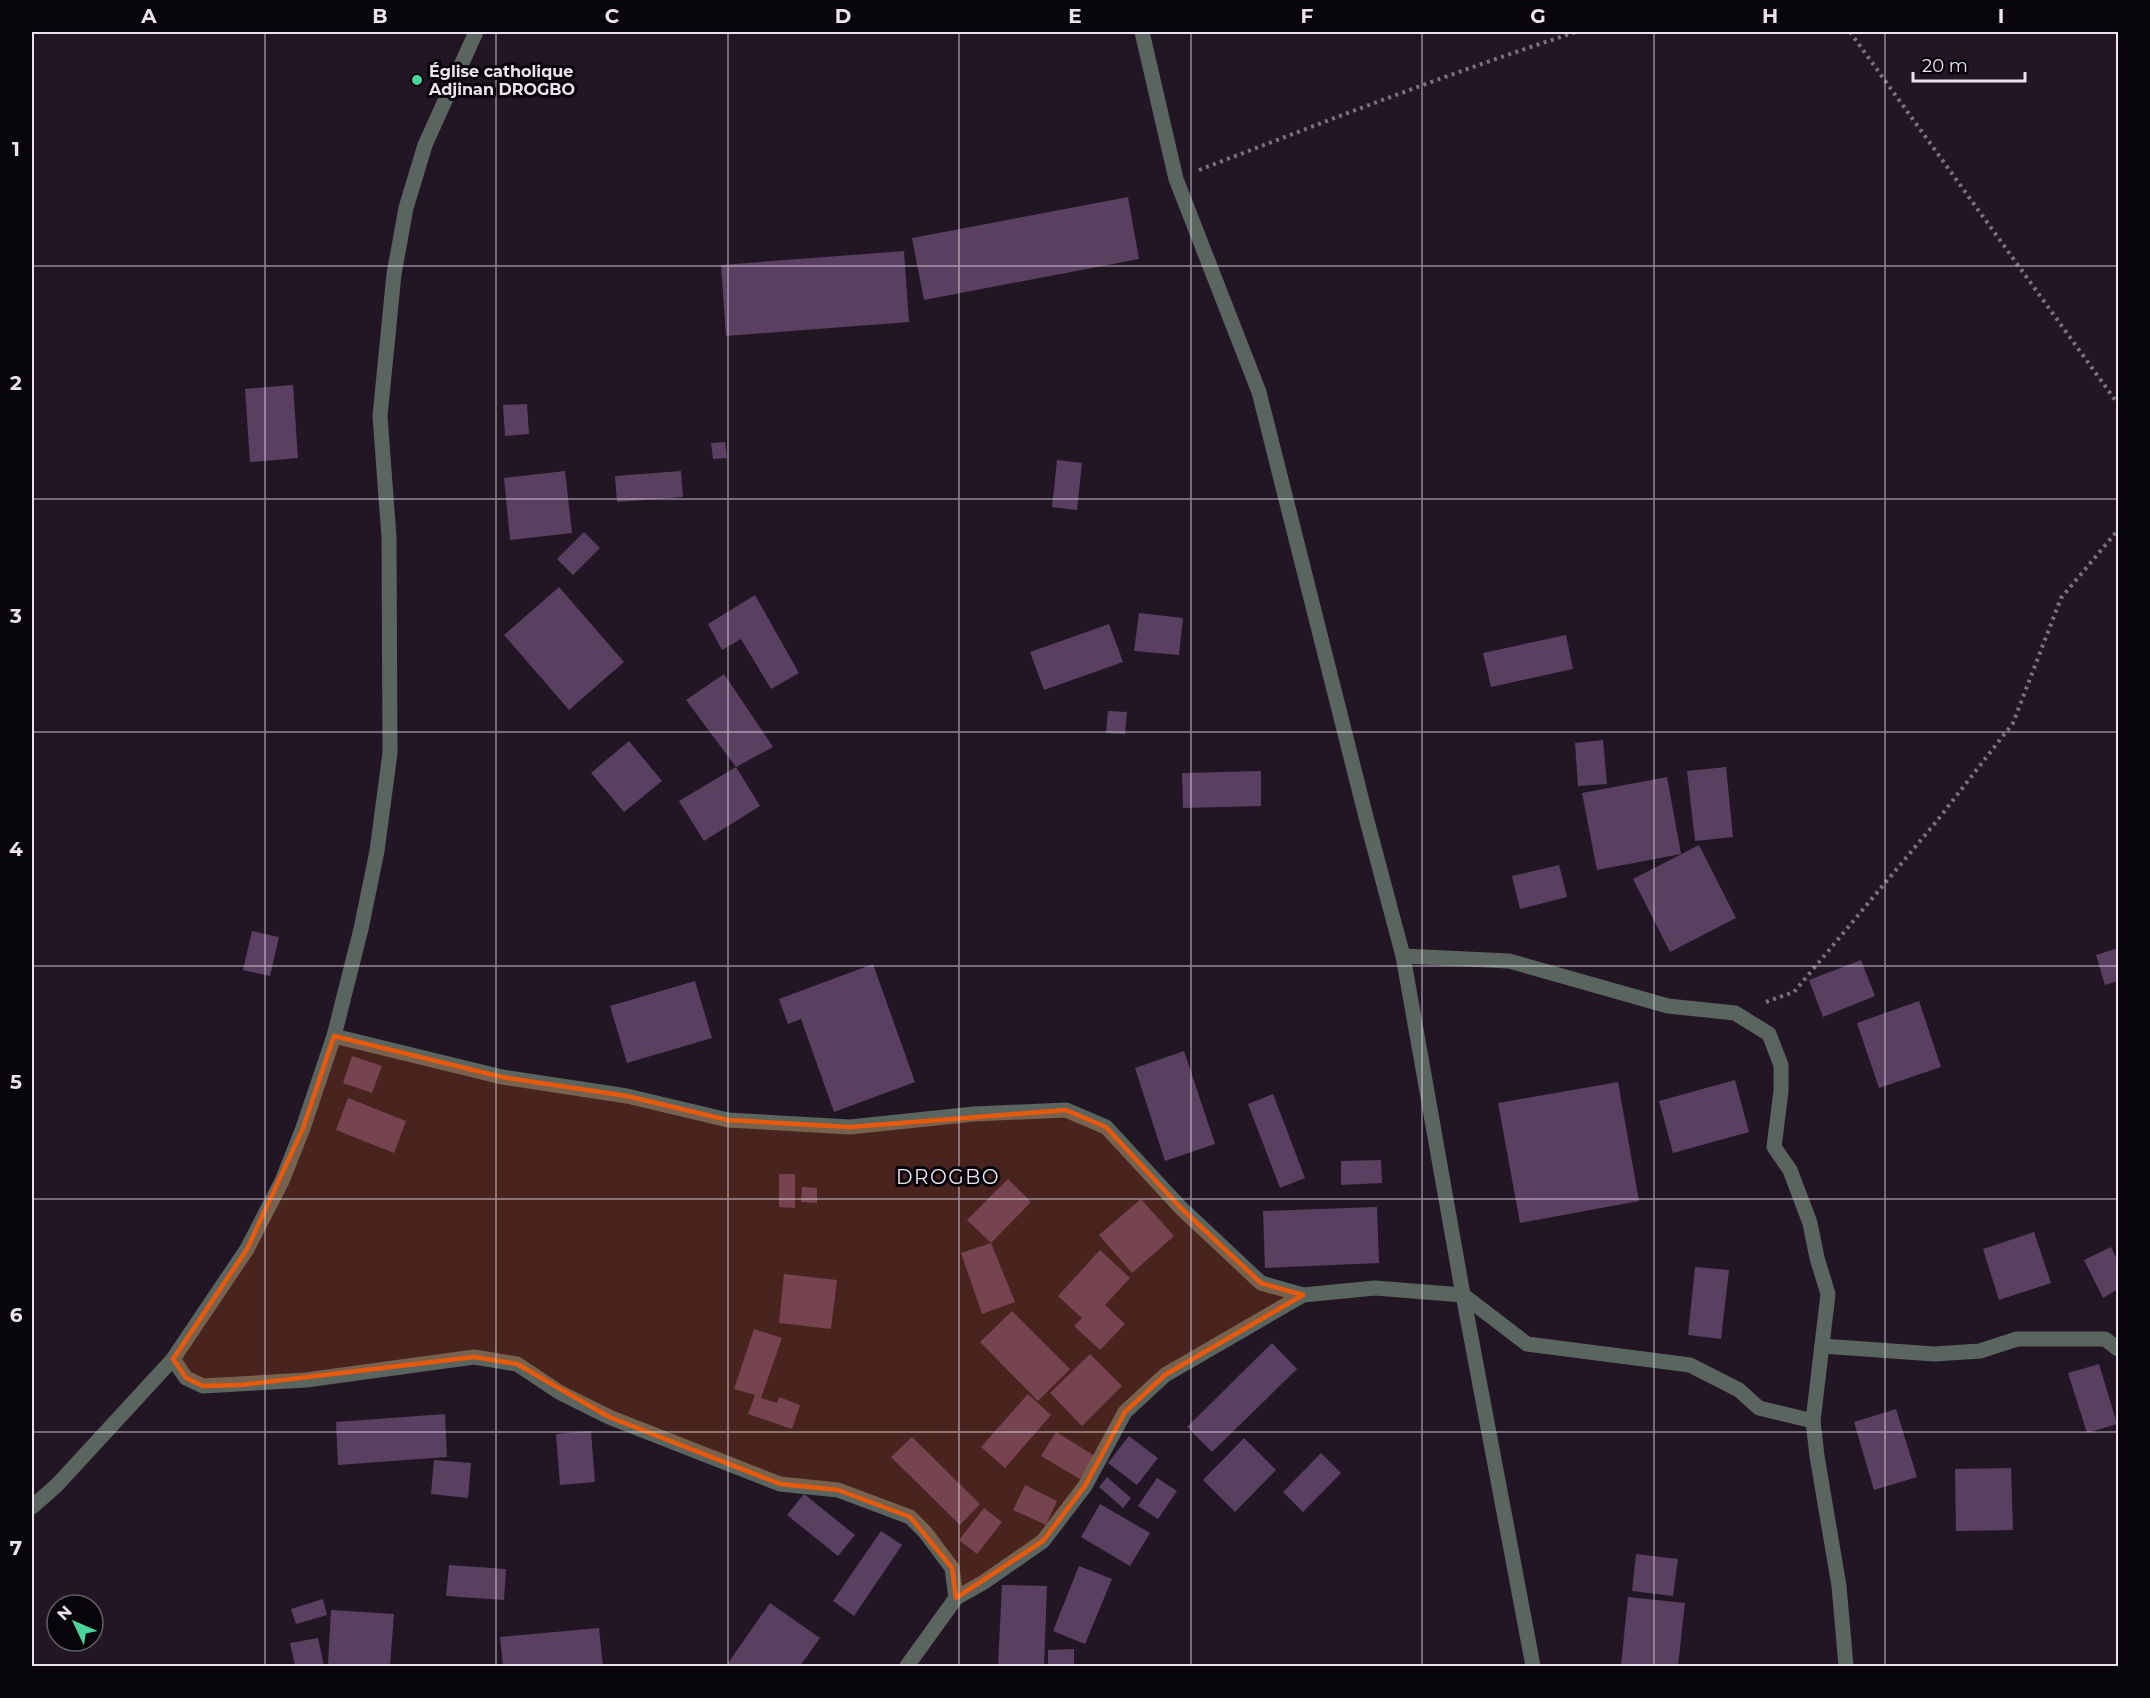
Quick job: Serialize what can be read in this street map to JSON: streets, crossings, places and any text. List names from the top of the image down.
{
  "districts": ["DROGBO"],
  "places": ["Église catholique Adjinan DROGBO"],
  "scale_bar": "20 m",
  "north": "top left",
  "grid": {
    "columns": [
      "A",
      "B",
      "C",
      "D",
      "E",
      "F",
      "G",
      "H",
      "I"
    ],
    "rows": [
      "1",
      "2",
      "3",
      "4",
      "5",
      "6",
      "7"
    ]
  }
}
